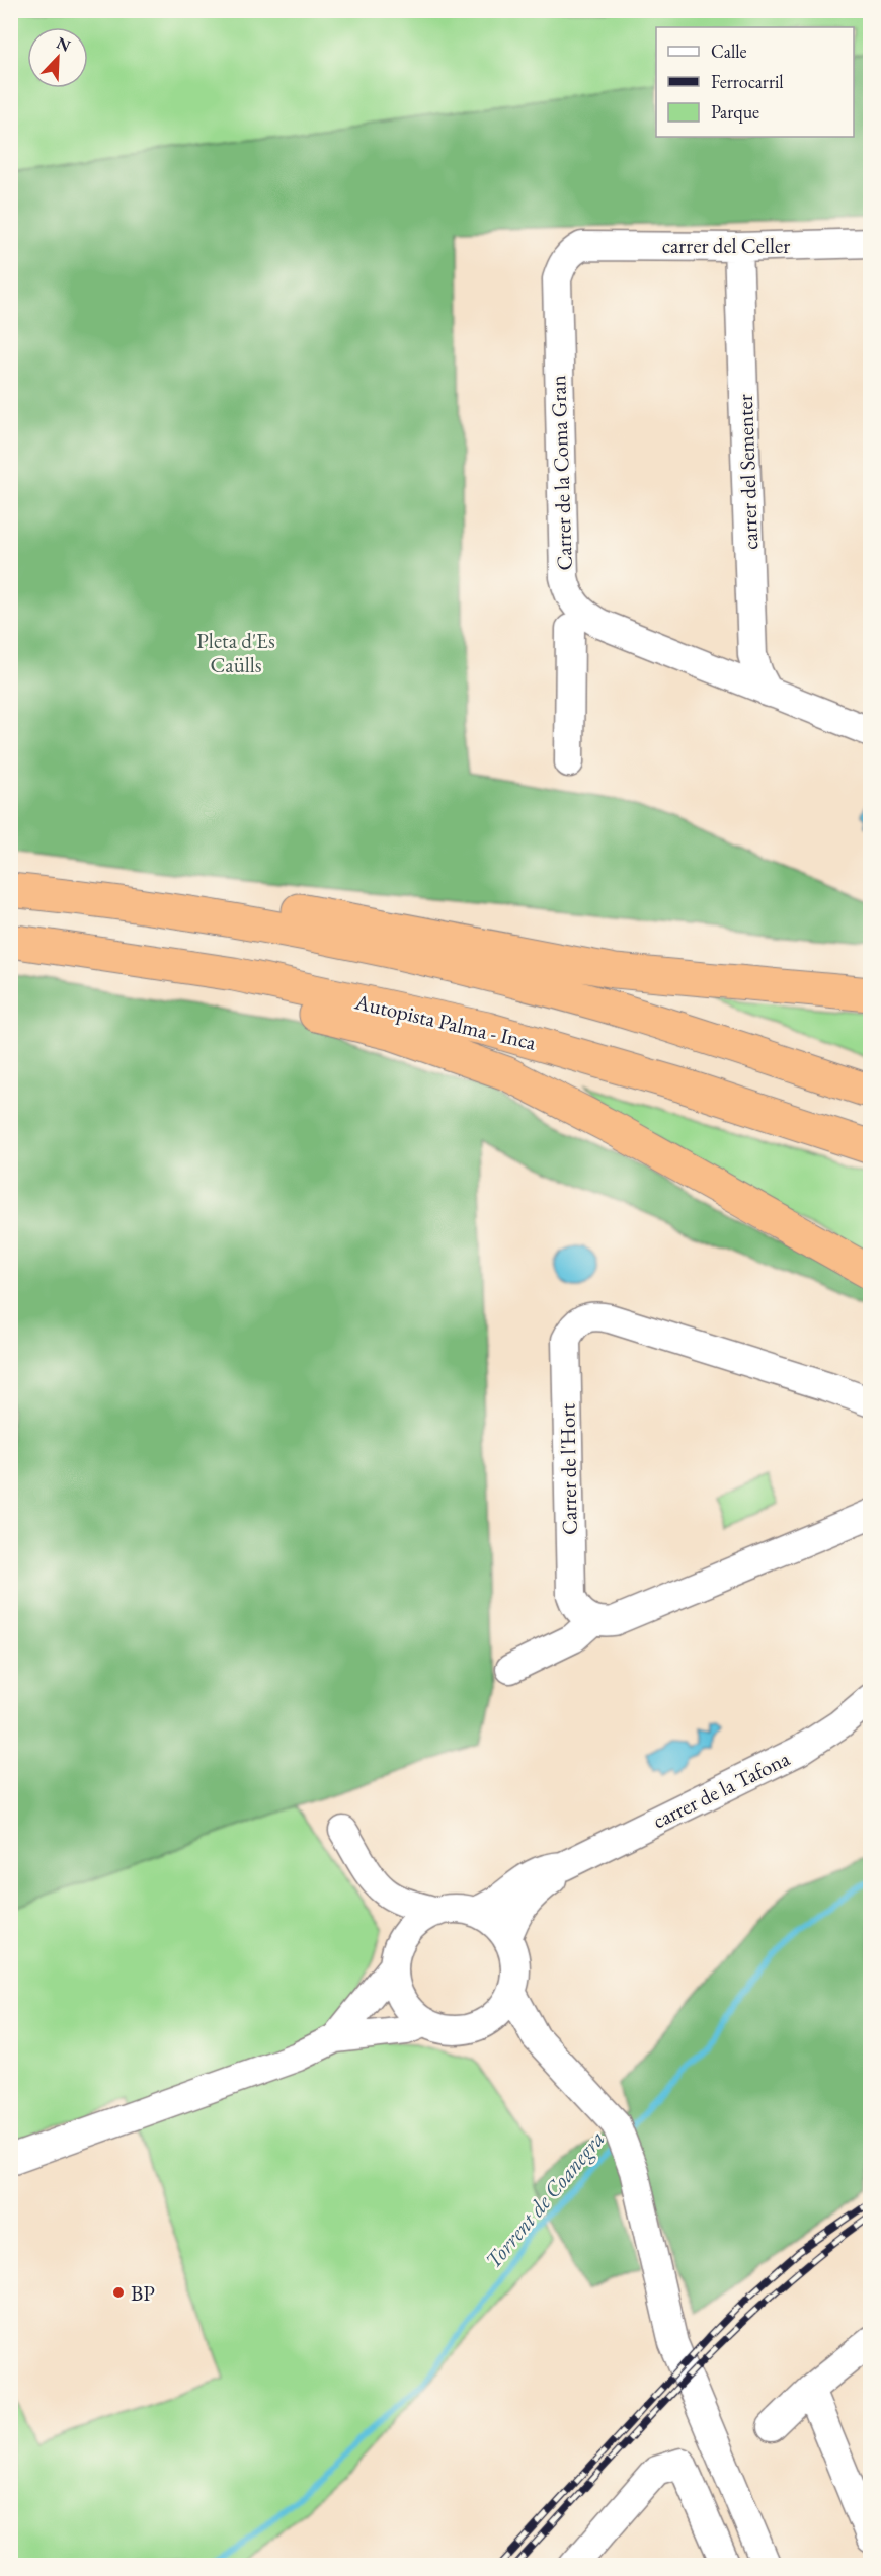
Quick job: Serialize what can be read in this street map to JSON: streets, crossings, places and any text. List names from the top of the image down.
{
  "streets": {
    "highway": ["Autopista Palma - Inca"],
    "street": [
      "carrer del Celler",
      "carrer del Sementer",
      "Carrer de la Coma Gran",
      "Carrer de l'Hort",
      "carrer de la Tafona"
    ]
  },
  "crossings": [
    ["carrer del Celler", "carrer del Sementer"],
    ["carrer del Celler", "Carrer de la Coma Gran"],
    ["carrer del Sementer", "Carrer de la Coma Gran"]
  ],
  "water": ["Torrent de Coanegra"],
  "parks": ["Pleta d'Es Caülls"],
  "places": ["BP"],
  "legend": ["Calle", "Ferrocarril", "Parque"],
  "north": "top right"
}
